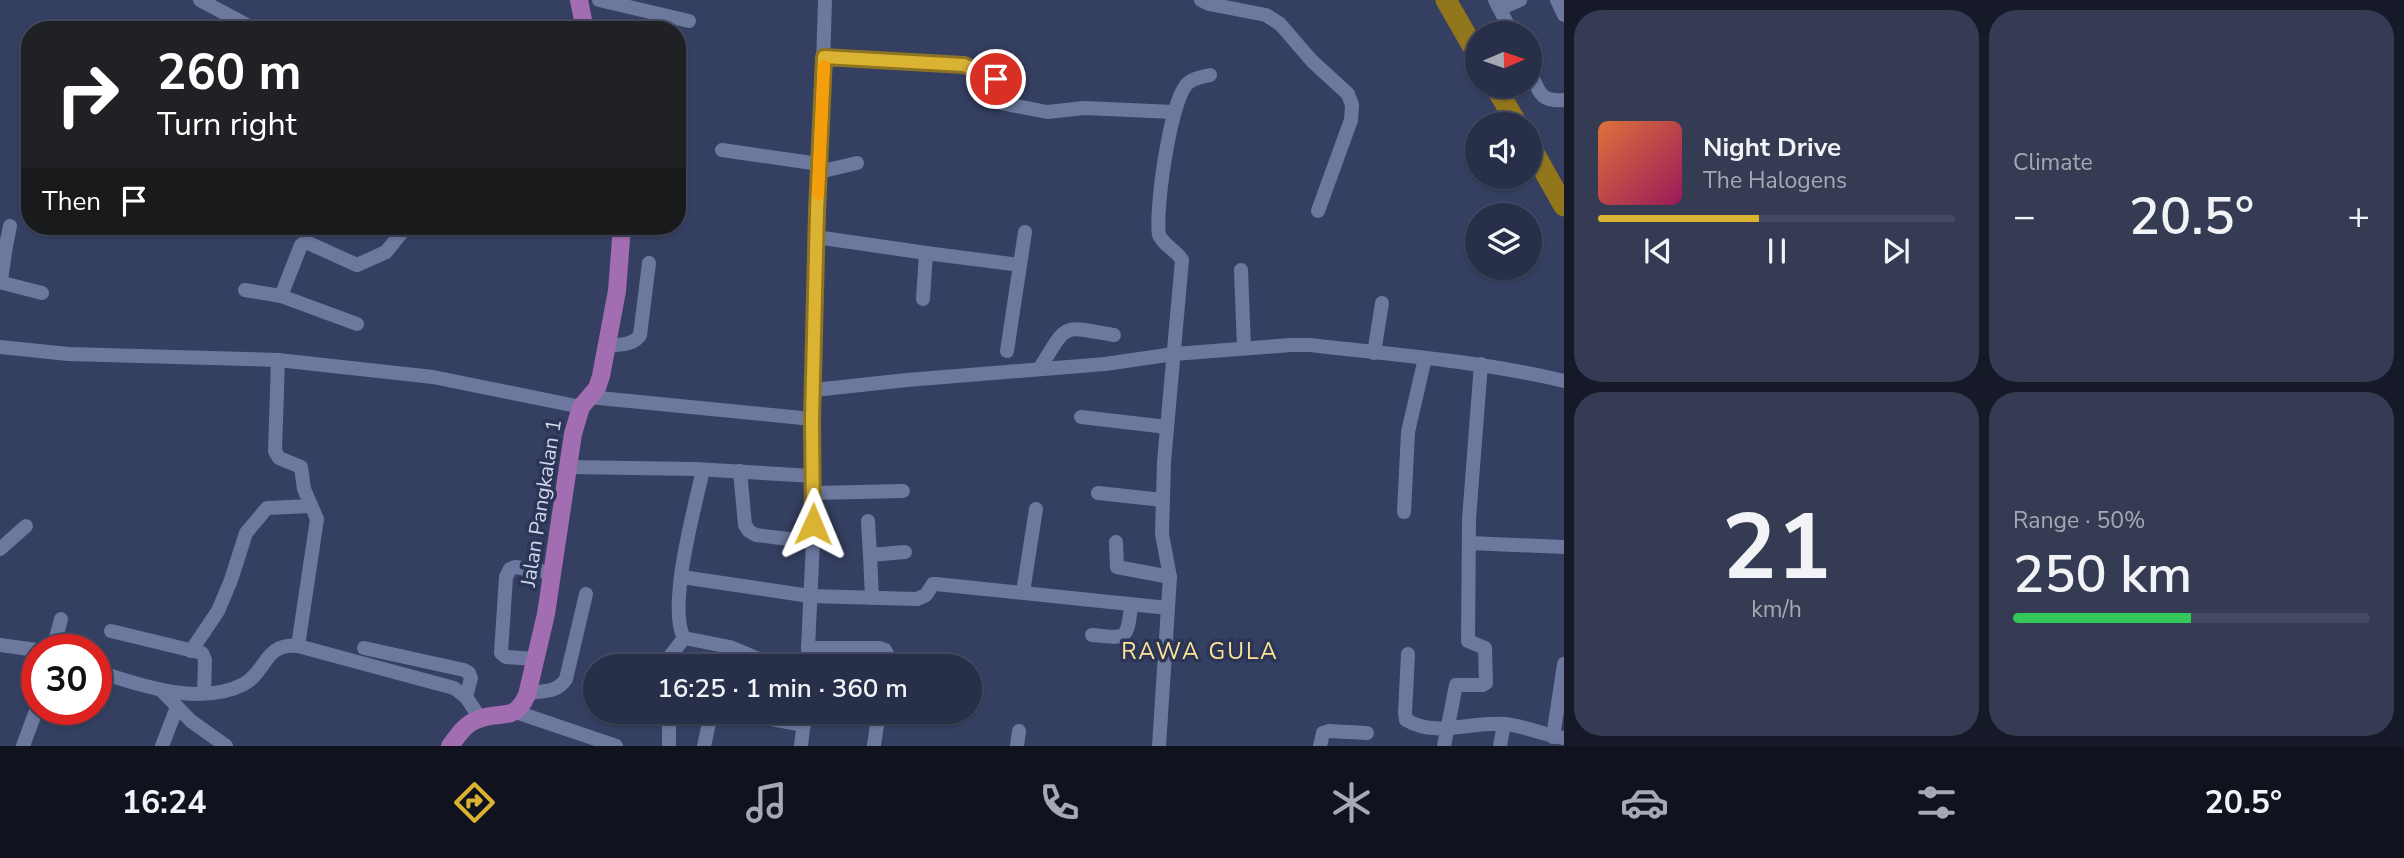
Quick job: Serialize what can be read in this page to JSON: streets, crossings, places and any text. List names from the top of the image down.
{
  "streets": {
    "main road": ["Jalan Pangkalan 1"]
  },
  "districts": ["RAWA GULA"],
  "north": "right",
  "page": {
    "tile": [
      "Climate",
      ["21", "km/h"],
      ["Range · 50%", "250 km"]
    ],
    "turn": ["260 m", "Turn right"],
    "song": ["Night Drive", "The Halogens"],
    "then": "Then",
    "heat": ["−", "20.5°", "+"],
    "limit": "30",
    "trip": "16:25 · 1 min · 360 m",
    "tabs": ["16:24", "20.5°"]
  }
}
